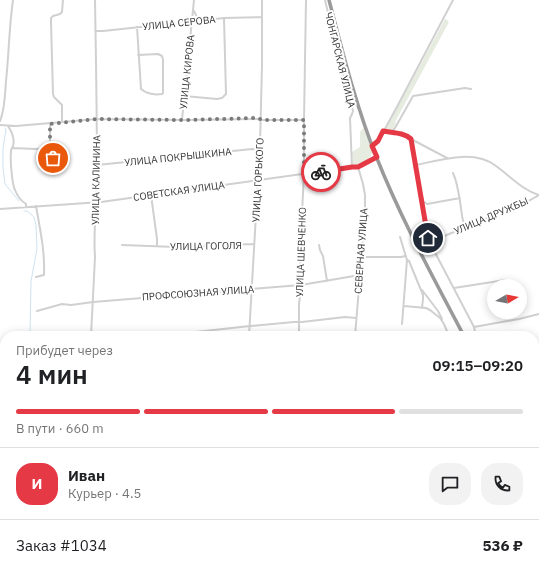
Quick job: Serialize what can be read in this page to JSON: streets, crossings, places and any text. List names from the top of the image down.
{
  "streets": {
    "street": [
      "УЛИЦА СЕРОВА",
      "ЧОНГАРСКАЯ УЛИЦА",
      "УЛИЦА КИРОВА",
      "УЛИЦА ПОКРЫШКИНА",
      "УЛИЦА КАЛИНИНА",
      "УЛИЦА ГОРЬКОГО",
      "СОВЕТСКАЯ УЛИЦА",
      "УЛИЦА ДРУЖБЫ",
      "УЛИЦА ГОГОЛЯ",
      "СЕВЕРНАЯ УЛИЦА",
      "УЛИЦА ШЕВЧЕНКО",
      "ПРОФСОЮЗНАЯ УЛИЦА"
    ]
  },
  "crossings": [
    ["УЛИЦА СЕРОВА", "УЛИЦА КИРОВА"],
    ["УЛИЦА СЕРОВА", "УЛИЦА КАЛИНИНА"],
    ["УЛИЦА СЕРОВА", "УЛИЦА ГОРЬКОГО"],
    ["ЧОНГАРСКАЯ УЛИЦА", "СОВЕТСКАЯ УЛИЦА"],
    ["УЛИЦА ПОКРЫШКИНА", "УЛИЦА КАЛИНИНА"],
    ["УЛИЦА ПОКРЫШКИНА", "УЛИЦА ГОРЬКОГО"],
    ["УЛИЦА КАЛИНИНА", "СОВЕТСКАЯ УЛИЦА"],
    ["УЛИЦА КАЛИНИНА", "ПРОФСОЮЗНАЯ УЛИЦА"],
    ["УЛИЦА ГОРЬКОГО", "СОВЕТСКАЯ УЛИЦА"],
    ["УЛИЦА ГОРЬКОГО", "УЛИЦА ГОГОЛЯ"],
    ["УЛИЦА ГОРЬКОГО", "ПРОФСОЮЗНАЯ УЛИЦА"],
    ["СОВЕТСКАЯ УЛИЦА", "УЛИЦА ГОГОЛЯ"],
    ["СОВЕТСКАЯ УЛИЦА", "СЕВЕРНАЯ УЛИЦА"],
    ["СОВЕТСКАЯ УЛИЦА", "УЛИЦА ШЕВЧЕНКО"],
    ["СЕВЕРНАЯ УЛИЦА", "ПРОФСОЮЗНАЯ УЛИЦА"],
    ["УЛИЦА ШЕВЧЕНКО", "ПРОФСОЮЗНАЯ УЛИЦА"]
  ],
  "north": "right",
  "page": {
    "heading": ["4 мин", "Прибудет через", "09:15–09:20"],
    "panel": [
      "Иван",
      "Курьер · 4.5",
      "Заказ #1034",
      "536 ₽"
    ],
    "bar": "В пути · 660 m",
    "round": "И"
  }
}
